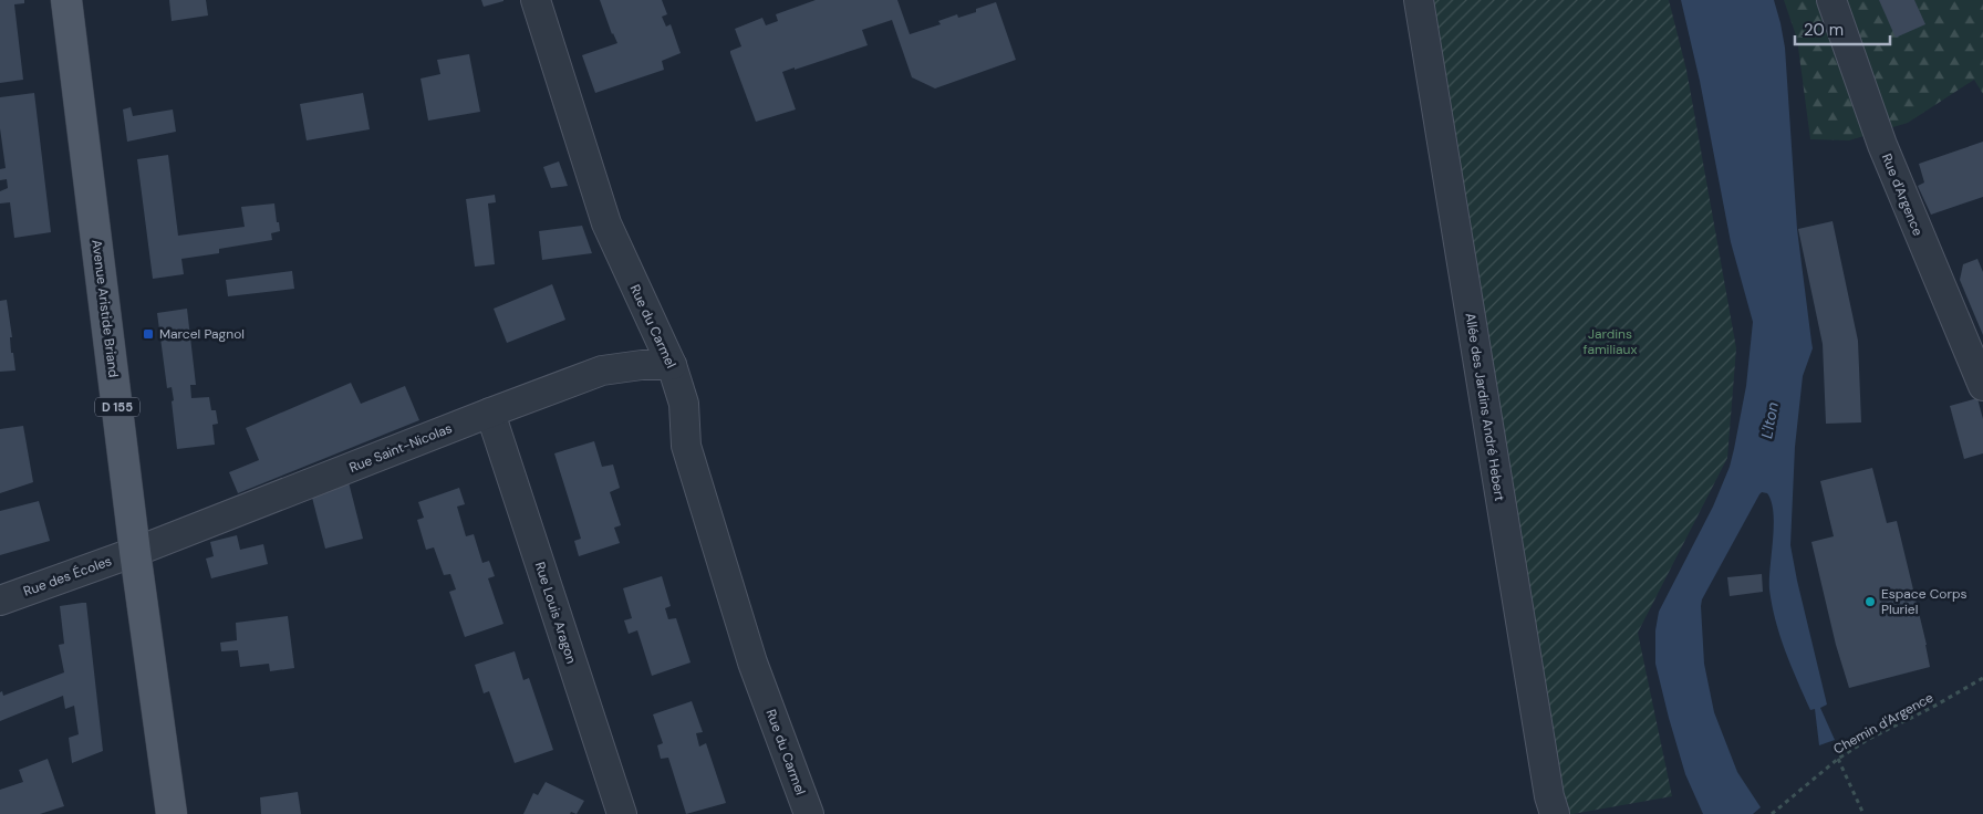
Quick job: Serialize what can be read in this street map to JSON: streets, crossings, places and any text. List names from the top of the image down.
{
  "streets": {
    "main road": ["Avenue Aristide Briand", "D 155"],
    "street": [
      "Rue d'Argence",
      "Rue du Carmel",
      "Allée des Jardins André Hebert",
      "Rue Saint-Nicolas",
      "Rue des Écoles",
      "Rue Louis Aragon"
    ],
    "path": ["Chemin d'Argence"]
  },
  "crossings": [
    ["Avenue Aristide Briand", "Rue Saint-Nicolas"],
    ["Avenue Aristide Briand", "Rue des Écoles"],
    ["Rue du Carmel", "Rue Saint-Nicolas"],
    ["Rue Saint-Nicolas", "Rue des Écoles"],
    ["Rue Saint-Nicolas", "Rue Louis Aragon"]
  ],
  "water": ["L'Iton"],
  "parks": ["Jardins familiaux"],
  "places": {
    "transit": ["Marcel Pagnol"],
    "other": ["Espace Corps Pluriel"]
  },
  "scale_bar": "20 m"
}
